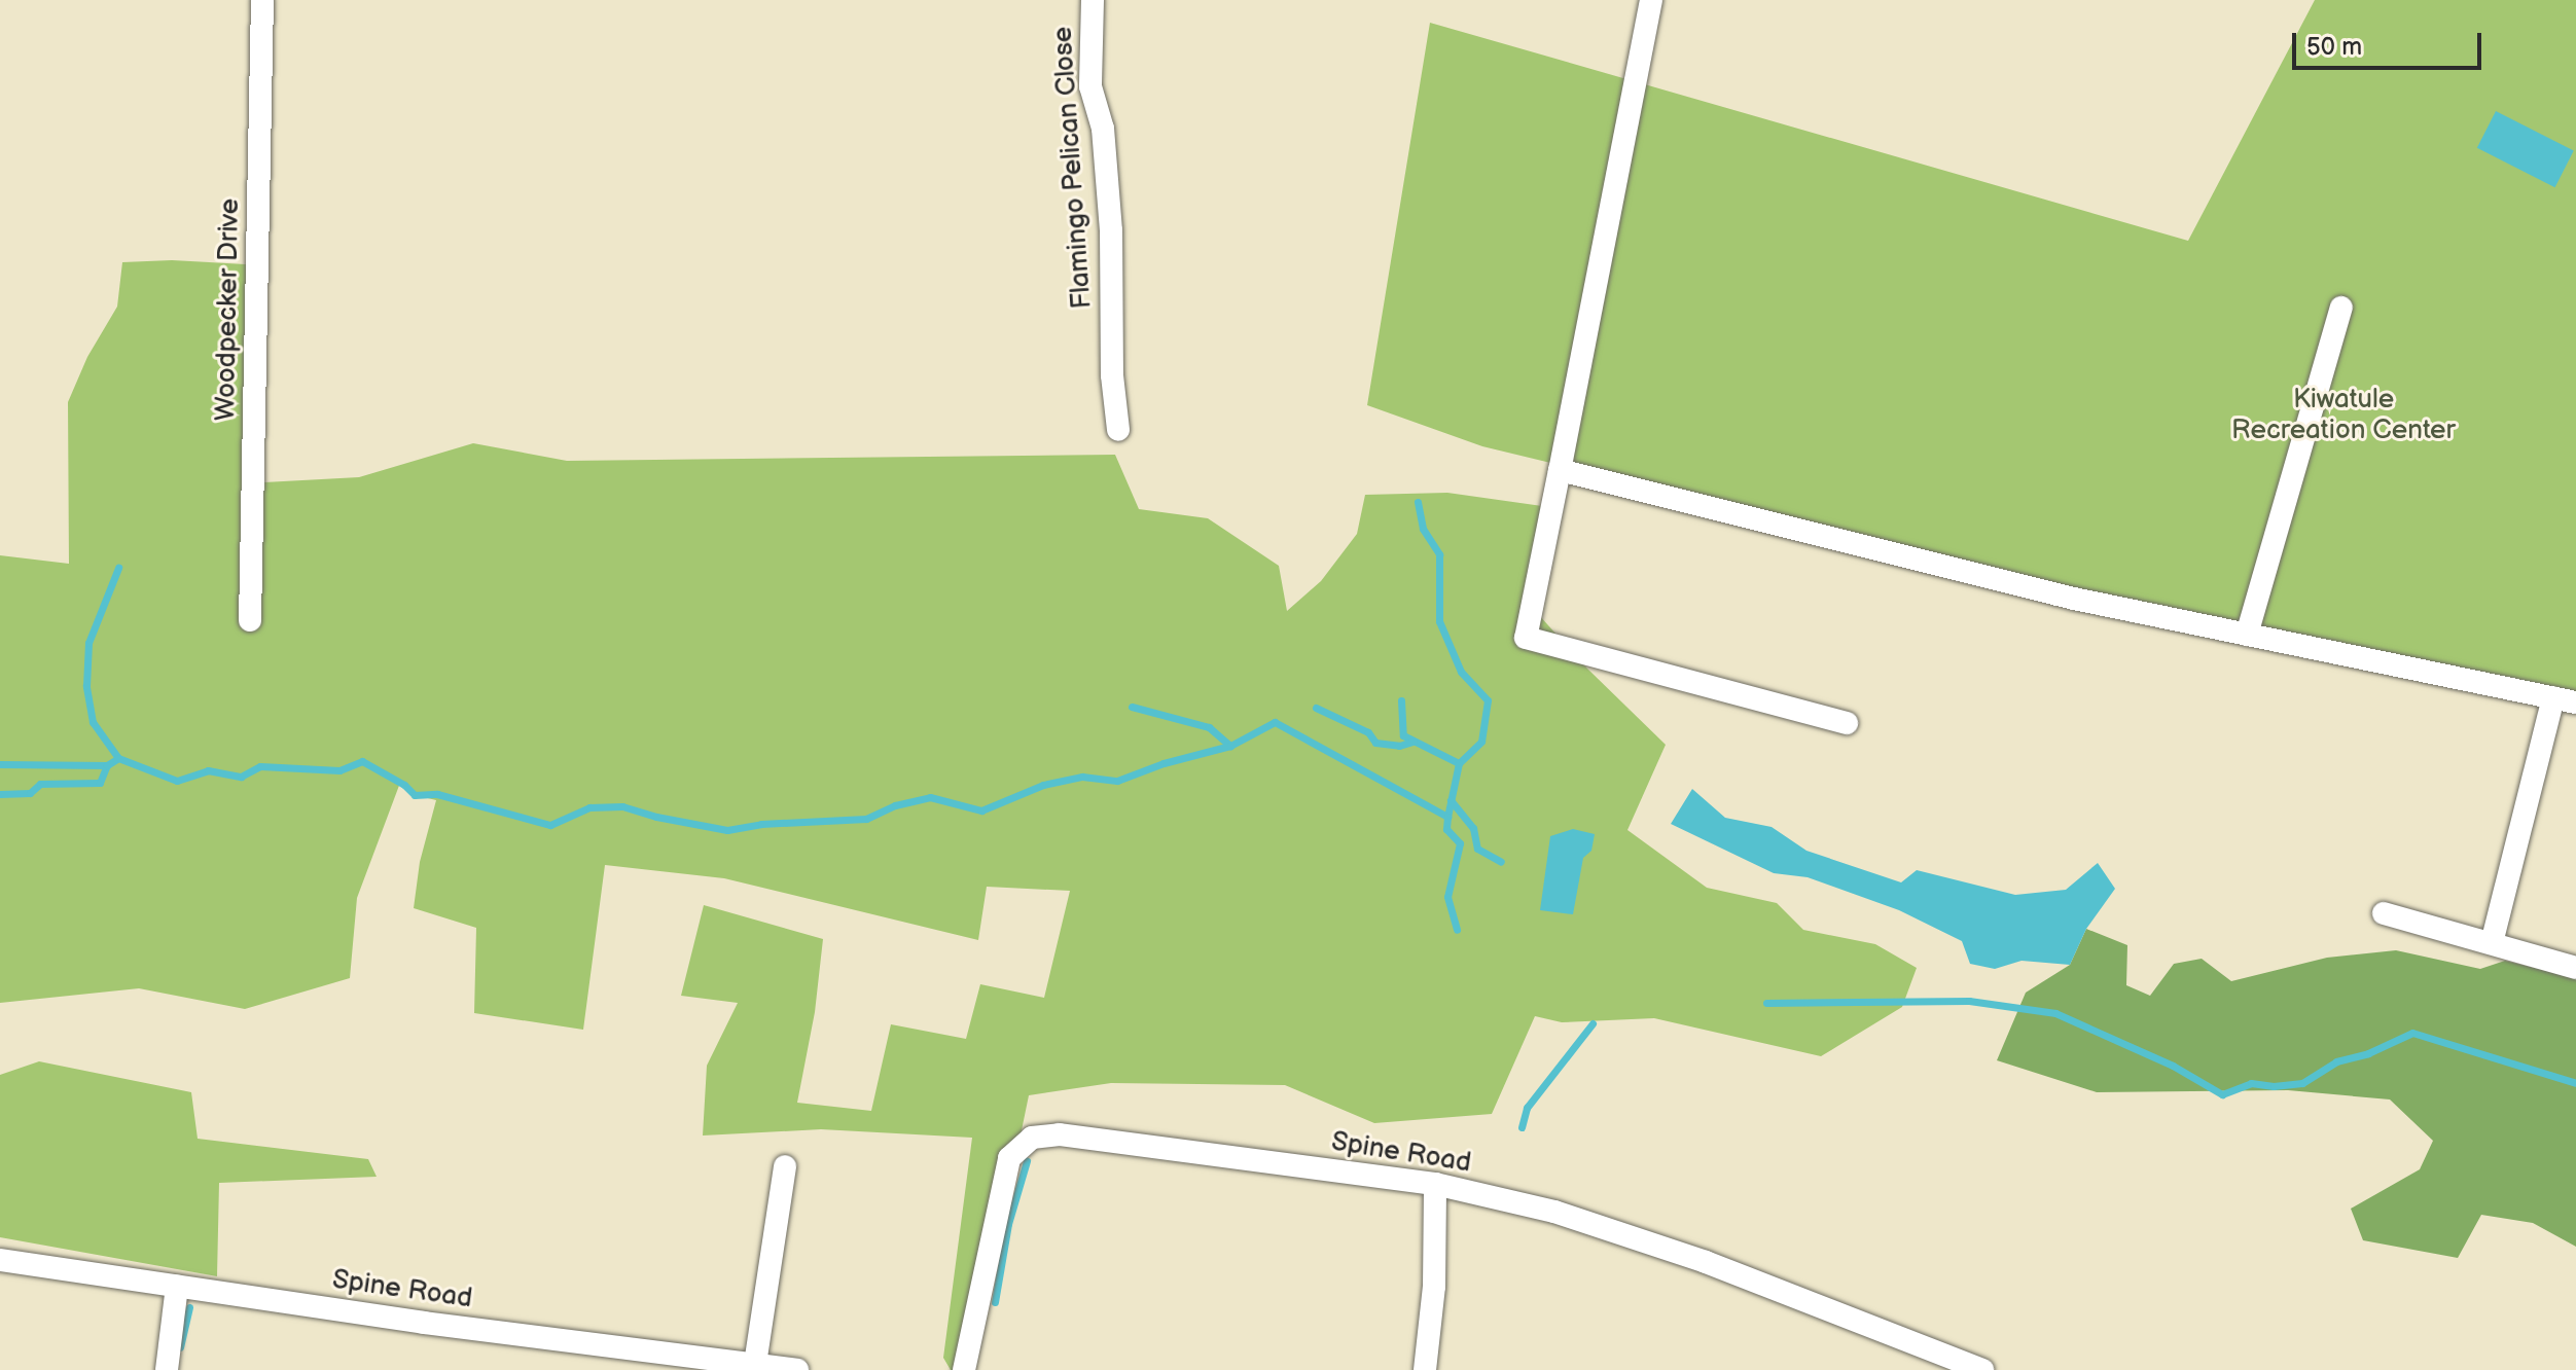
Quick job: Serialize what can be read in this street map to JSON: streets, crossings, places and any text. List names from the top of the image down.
{
  "streets": {
    "street": ["Flamingo Pelican Close", "Woodpecker Drive", "Spine Road"]
  },
  "parks": ["Kiwatule Recreation Center"],
  "scale_bar": "50 m"
}
